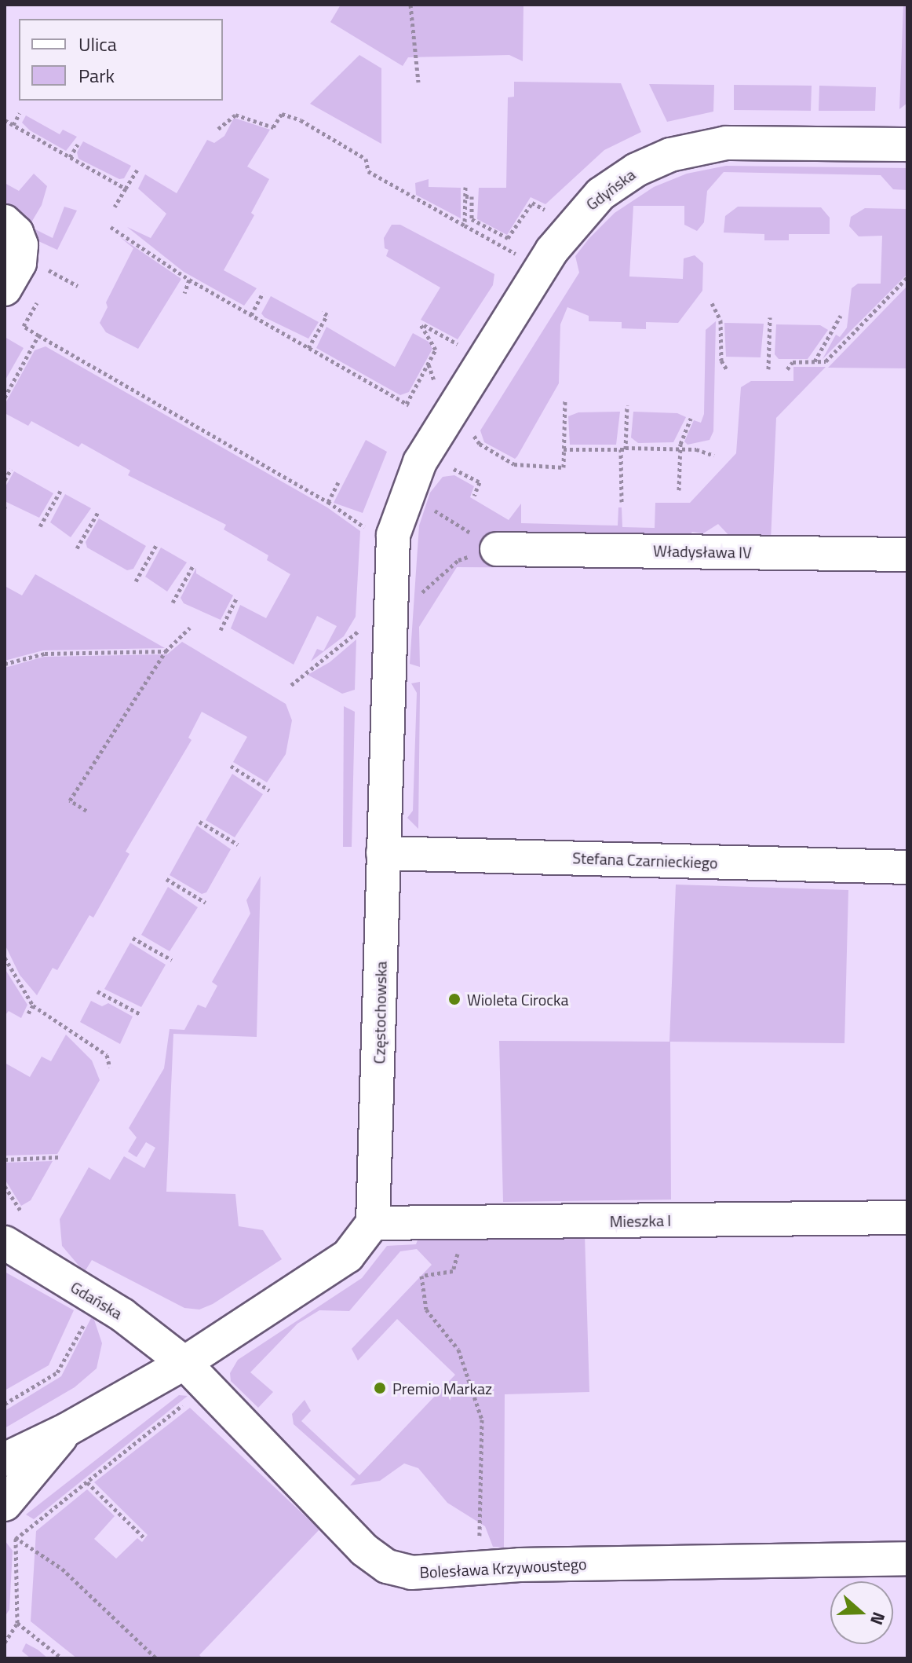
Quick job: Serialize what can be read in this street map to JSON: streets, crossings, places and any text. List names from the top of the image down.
{
  "streets": {
    "street": [
      "Gdyńska",
      "Władysława IV",
      "Stefana Czarnieckiego",
      "Częstochowska",
      "Mieszka I",
      "Gdańska",
      "Bolesława Krzywoustego"
    ]
  },
  "crossings": [
    ["Gdyńska", "Częstochowska"],
    ["Stefana Czarnieckiego", "Częstochowska"],
    ["Częstochowska", "Mieszka I"],
    ["Gdańska", "Bolesława Krzywoustego"]
  ],
  "places": ["Wioleta Cirocka", "Premio Markaz"],
  "legend": ["Ulica", "Park"],
  "north": "right"
}
